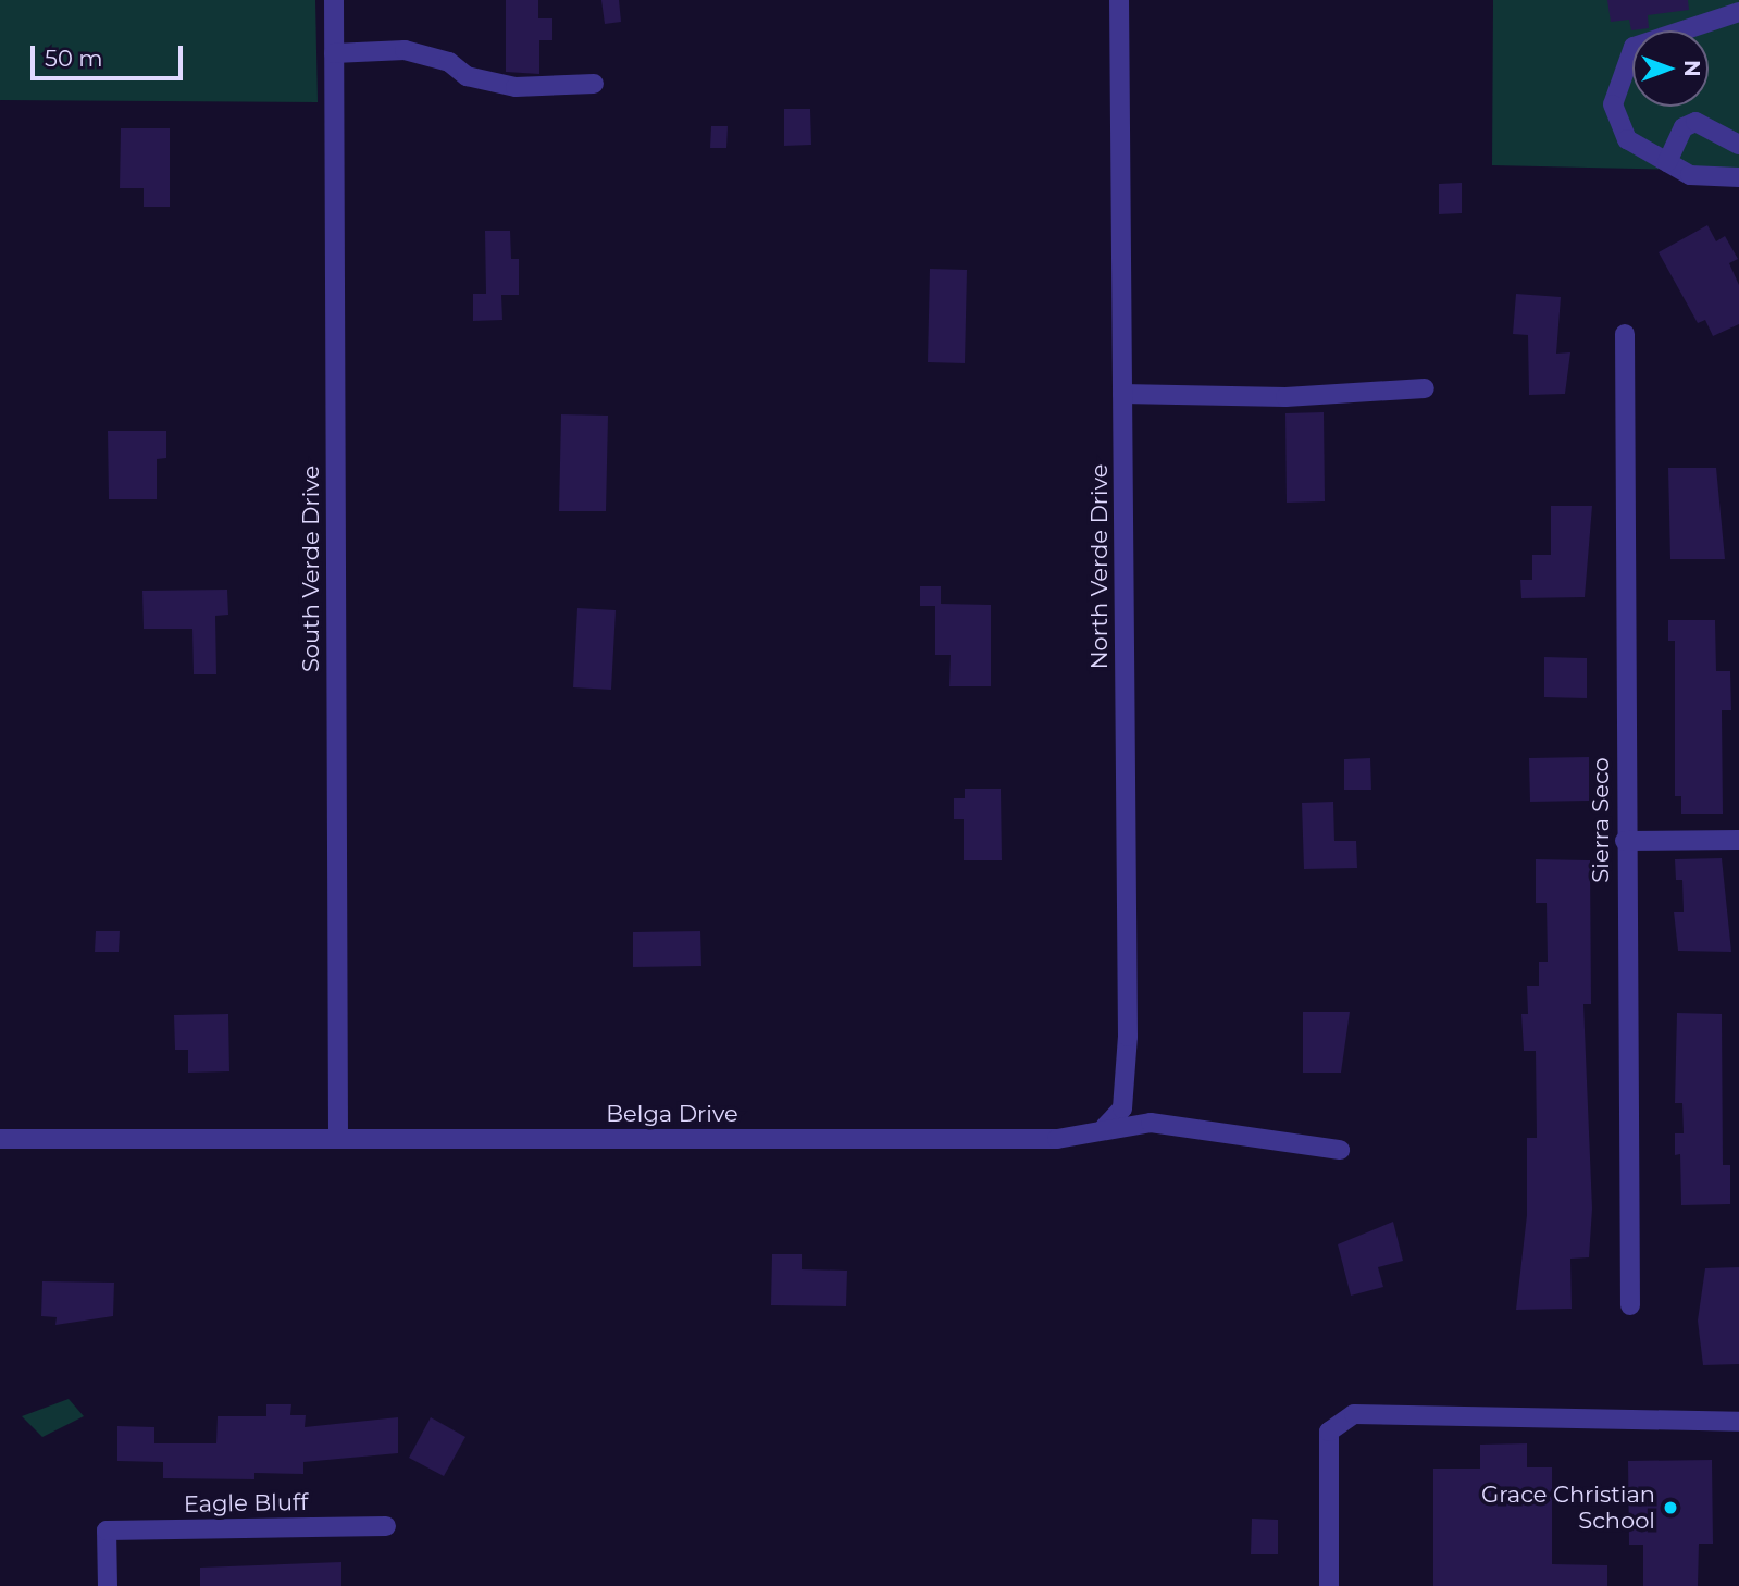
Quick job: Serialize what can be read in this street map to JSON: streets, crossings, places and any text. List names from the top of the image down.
{
  "streets": {
    "street": [
      "North Verde Drive",
      "South Verde Drive",
      "Sierra Seco",
      "Belga Drive",
      "Eagle Bluff"
    ]
  },
  "crossings": [
    ["North Verde Drive", "Belga Drive"],
    ["South Verde Drive", "Belga Drive"]
  ],
  "places": ["Grace Christian School"],
  "scale_bar": "50 m",
  "north": "right"
}
